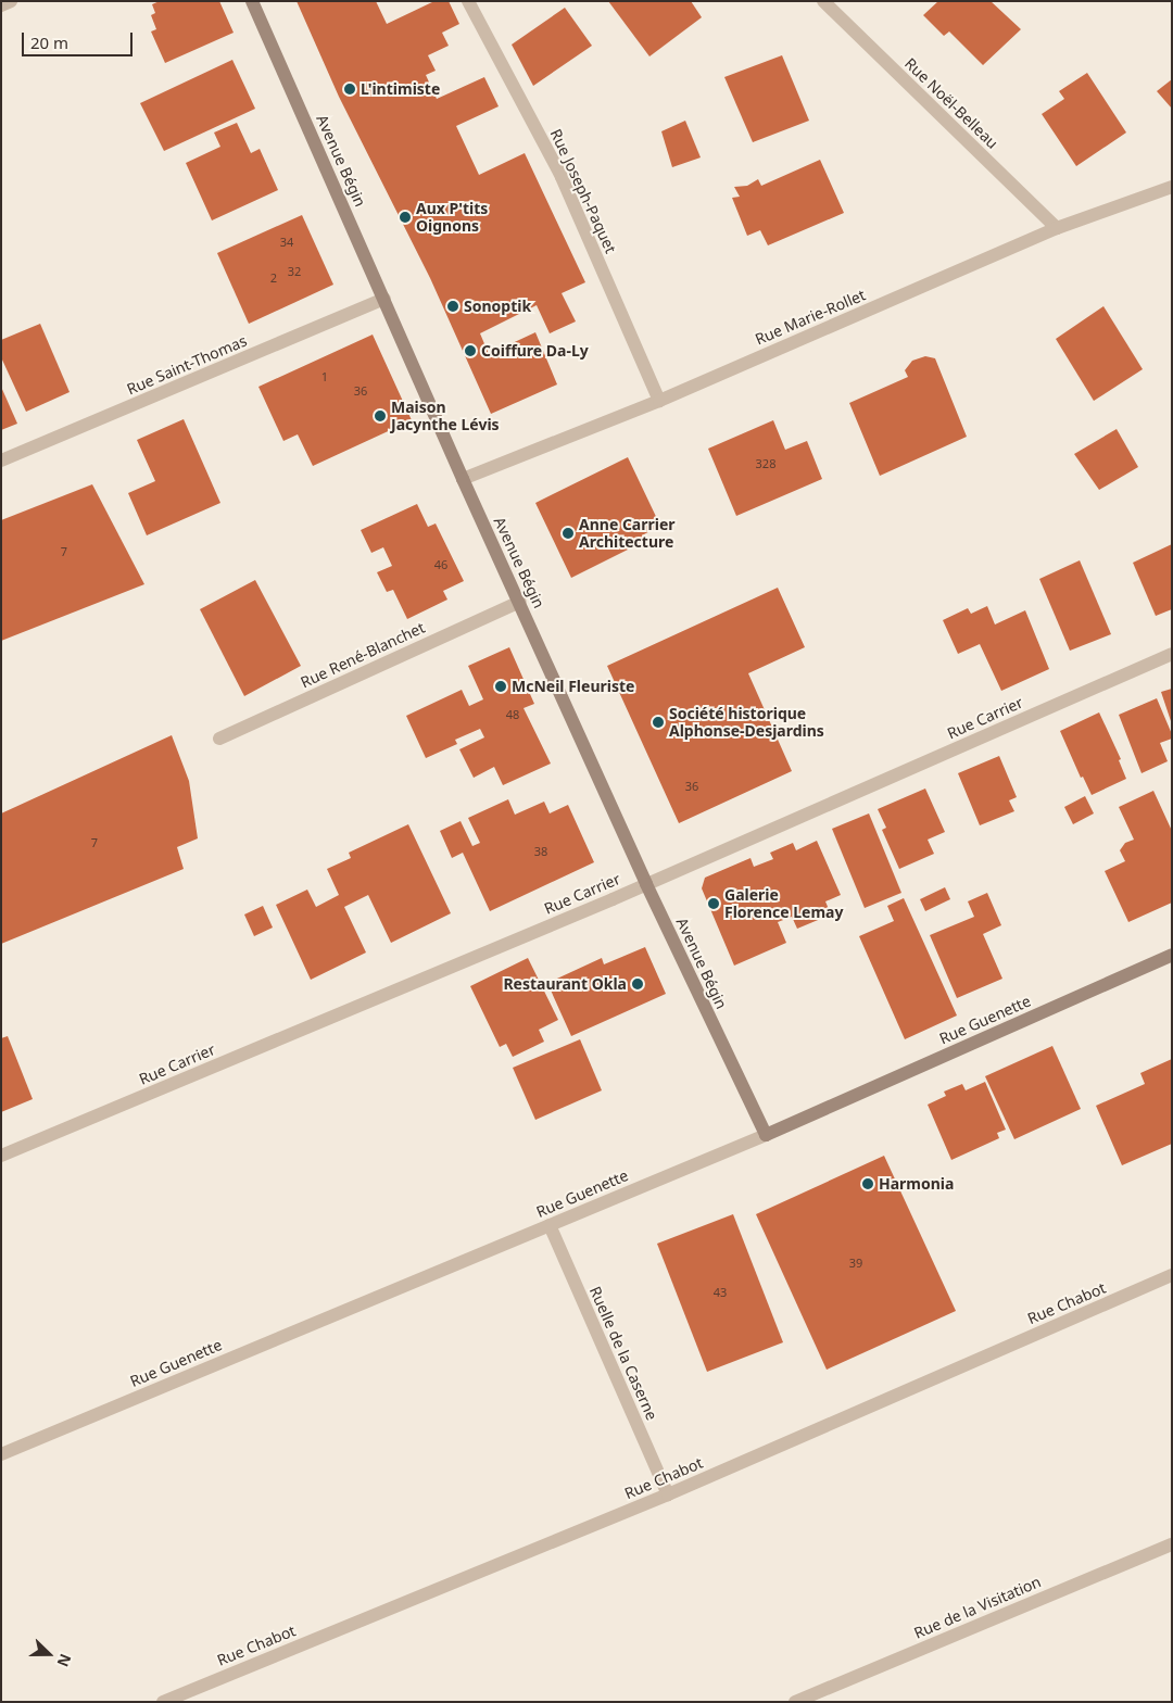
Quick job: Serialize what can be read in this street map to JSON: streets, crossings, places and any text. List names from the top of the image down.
{
  "streets": {
    "street": [
      "Rue Noël-Belleau",
      "Avenue Bégin",
      "Rue Joseph-Paquet",
      "Rue Marie-Rollet",
      "Rue Saint-Thomas",
      "Rue René-Blanchet",
      "Rue Carrier",
      "Rue Guenette",
      "Rue Chabot",
      "Ruelle de la Caserne",
      "Rue de la Visitation"
    ]
  },
  "crossings": [
    ["Rue Noël-Belleau", "Rue Marie-Rollet"],
    ["Avenue Bégin", "Rue Marie-Rollet"],
    ["Avenue Bégin", "Rue Saint-Thomas"],
    ["Avenue Bégin", "Rue René-Blanchet"],
    ["Avenue Bégin", "Rue Carrier"],
    ["Avenue Bégin", "Rue Guenette"],
    ["Rue Joseph-Paquet", "Rue Marie-Rollet"],
    ["Rue Guenette", "Ruelle de la Caserne"],
    ["Rue Chabot", "Ruelle de la Caserne"]
  ],
  "places": [
    "L'intimiste",
    "Aux P'tits Oignons",
    "Sonoptik",
    "Coiffure Da-Ly",
    "Maison Jacynthe Lévis",
    "Anne Carrier Architecture",
    "McNeil Fleuriste",
    "Société historique Alphonse-Desjardins",
    "Galerie Florence Lemay",
    "Restaurant Okla",
    "Harmonia"
  ],
  "house_numbers": [
    "34",
    "32",
    "2",
    "1",
    "36",
    "328",
    "7",
    "46",
    "48",
    "36",
    "7",
    "38",
    "39",
    "43"
  ],
  "scale_bar": "20 m",
  "north": "right"
}
